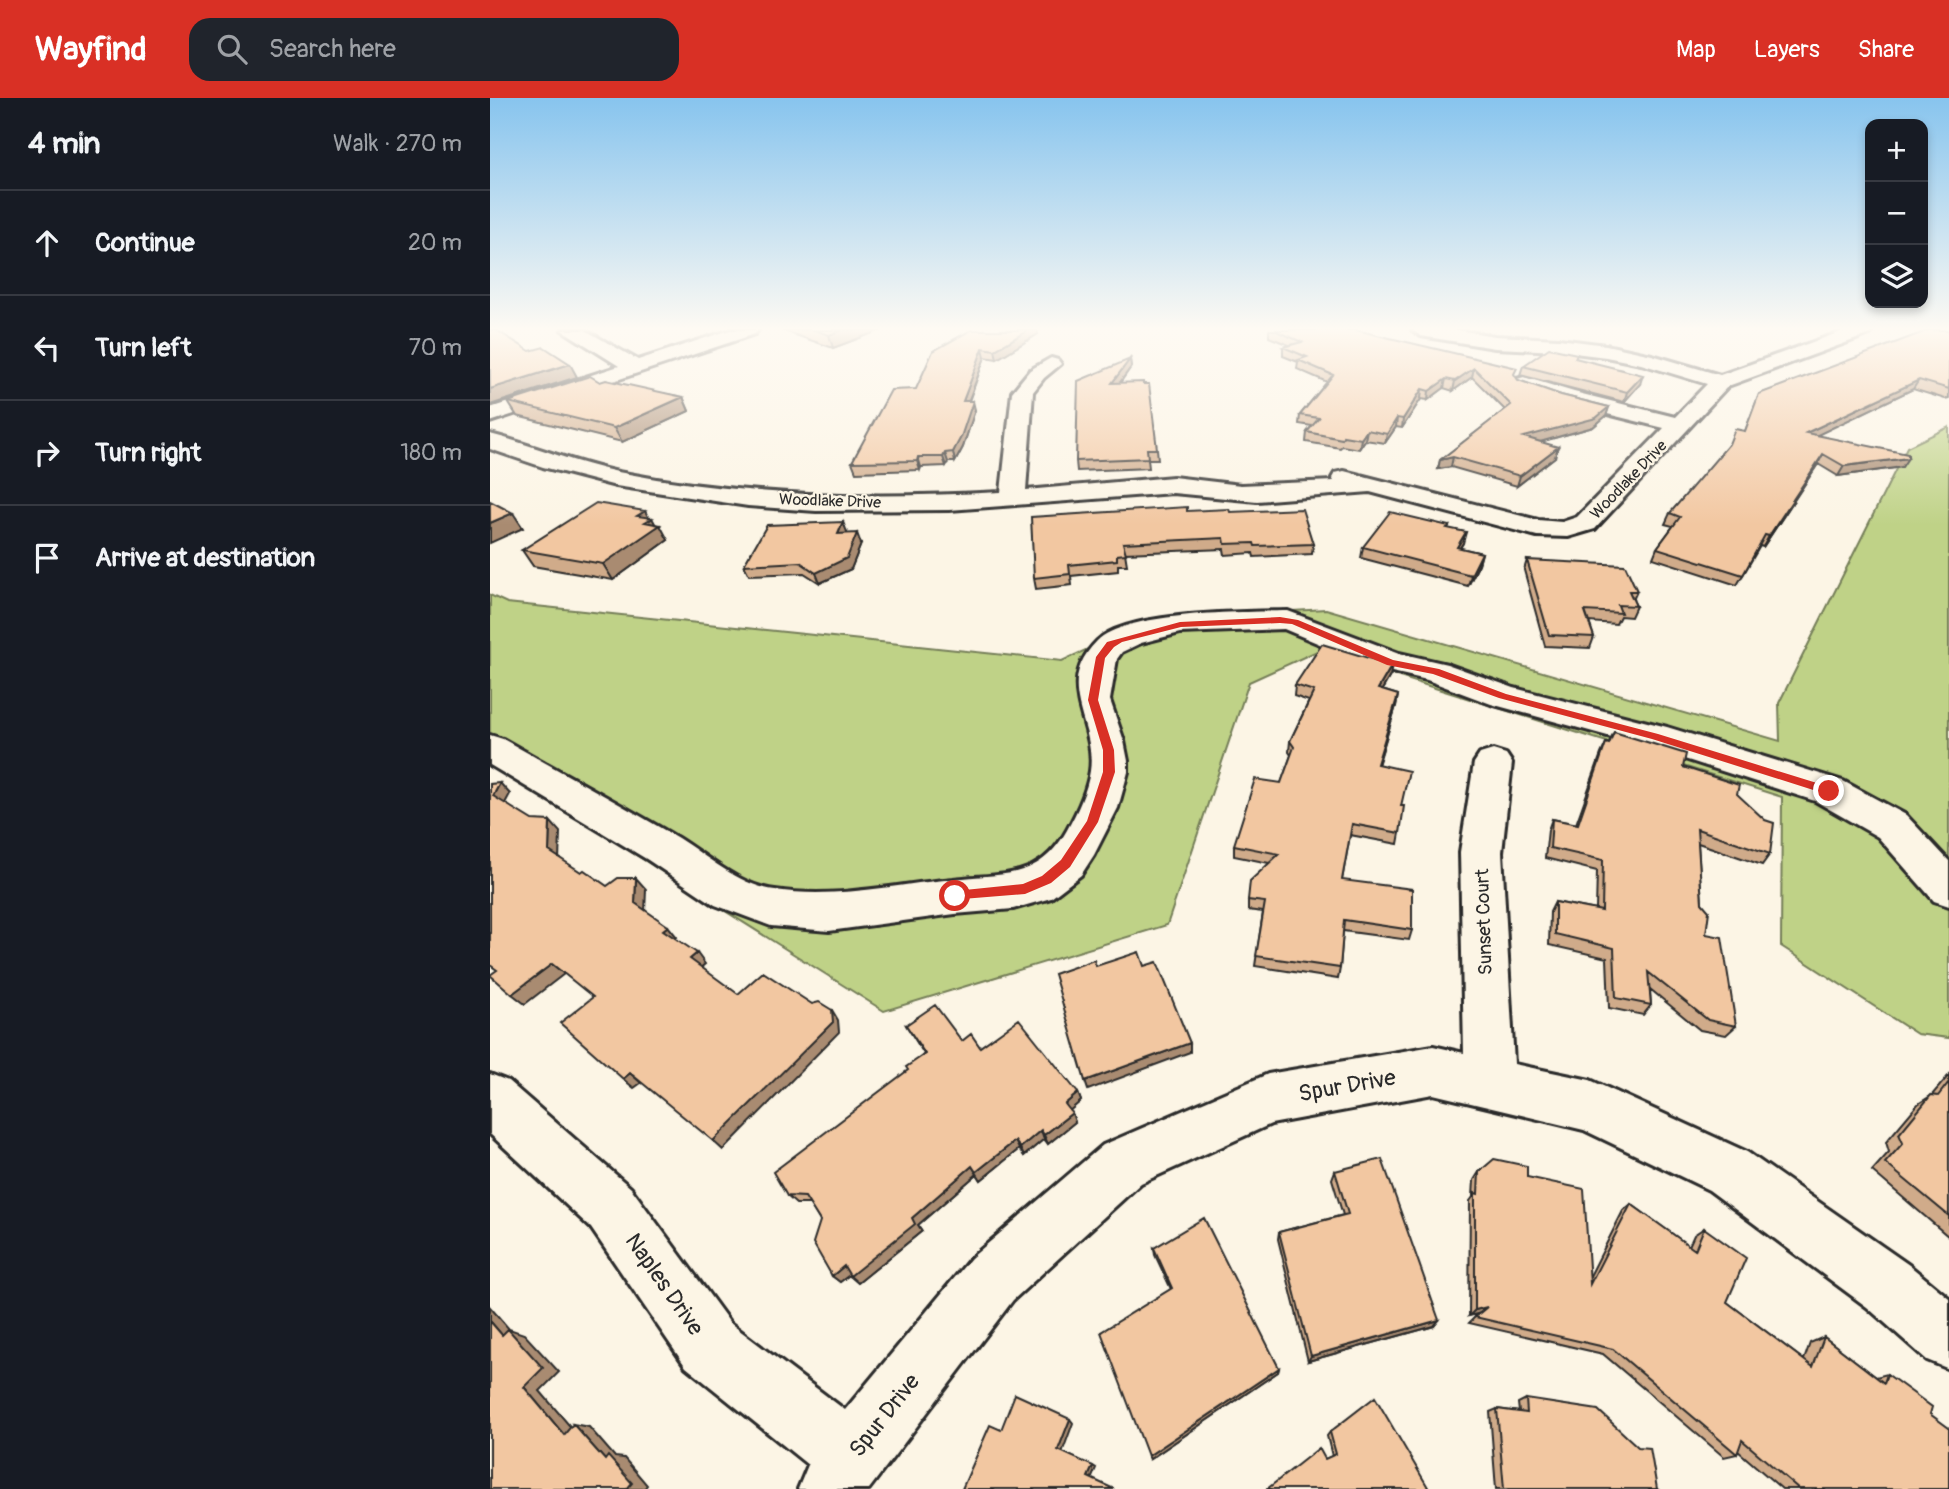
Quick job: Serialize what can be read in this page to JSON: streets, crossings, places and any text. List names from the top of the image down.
{
  "streets": {
    "street": [
      "Woodlake Drive",
      "Sunset Court",
      "Spur Drive",
      "Naples Drive"
    ]
  },
  "crossings": [
    ["Sunset Court", "Spur Drive"],
    ["Spur Drive", "Naples Drive"]
  ],
  "page": {
    "header": "Wayfind",
    "search": "Search here",
    "nav": ["Map", "Layers", "Share"],
    "heading": ["4 min", "Walk · 270 m"],
    "map_buttons": ["+", "−"],
    "list": [
      ["Continue", "20 m"],
      ["Turn left", "70 m"],
      ["Turn right", "180 m"],
      "Arrive at destination"
    ]
  }
}
